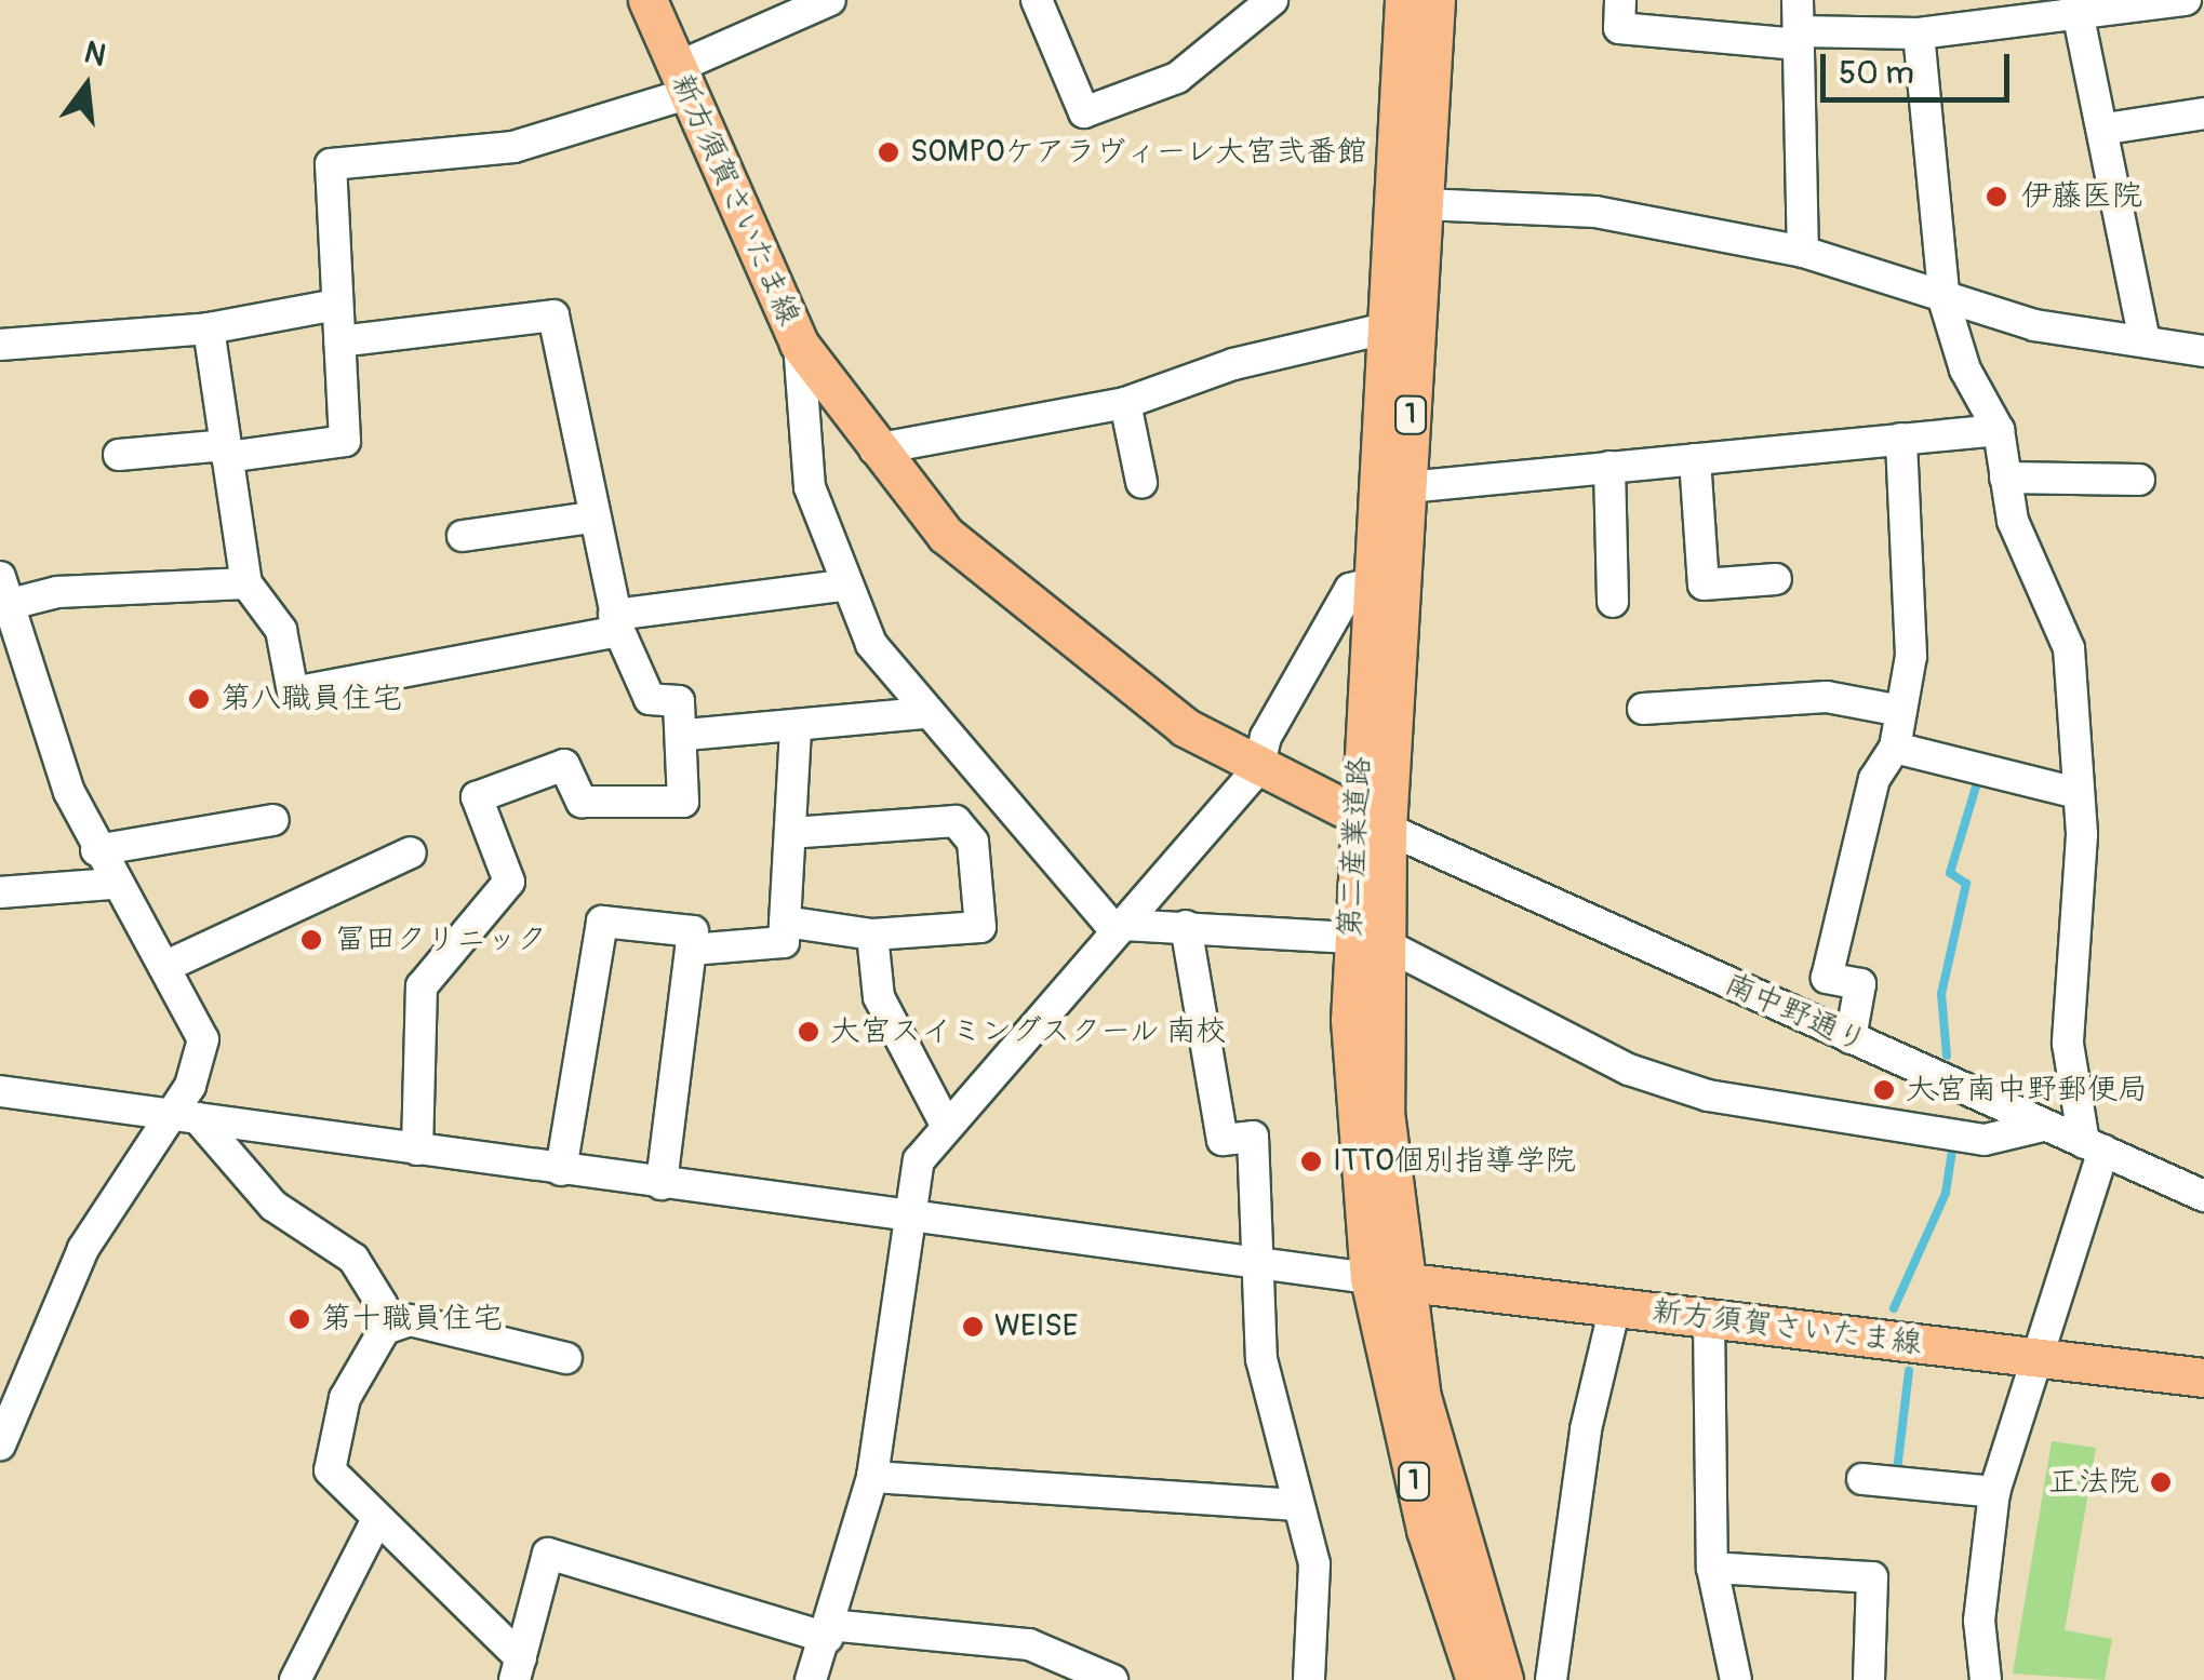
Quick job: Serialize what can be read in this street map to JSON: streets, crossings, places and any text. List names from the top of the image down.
{
  "streets": {
    "main road": ["新方須賀さいたま線", "1", "第二産業道路"],
    "street": ["南中野通り"]
  },
  "crossings": [
    ["新方須賀さいたま線", "第二産業道路"],
    ["新方須賀さいたま線", "南中野通り"],
    ["第二産業道路", "南中野通り"]
  ],
  "places": [
    "SOMPOケアラヴィーレ大宮弐番館",
    "伊藤医院",
    "第八職員住宅",
    "冨田クリニック",
    "大宮スイミングスクール 南校",
    "大宮南中野郵便局",
    "ITTO個別指導学院",
    "第十職員住宅",
    "WEISE",
    "正法院"
  ],
  "scale_bar": "50 m",
  "north": "top"
}
